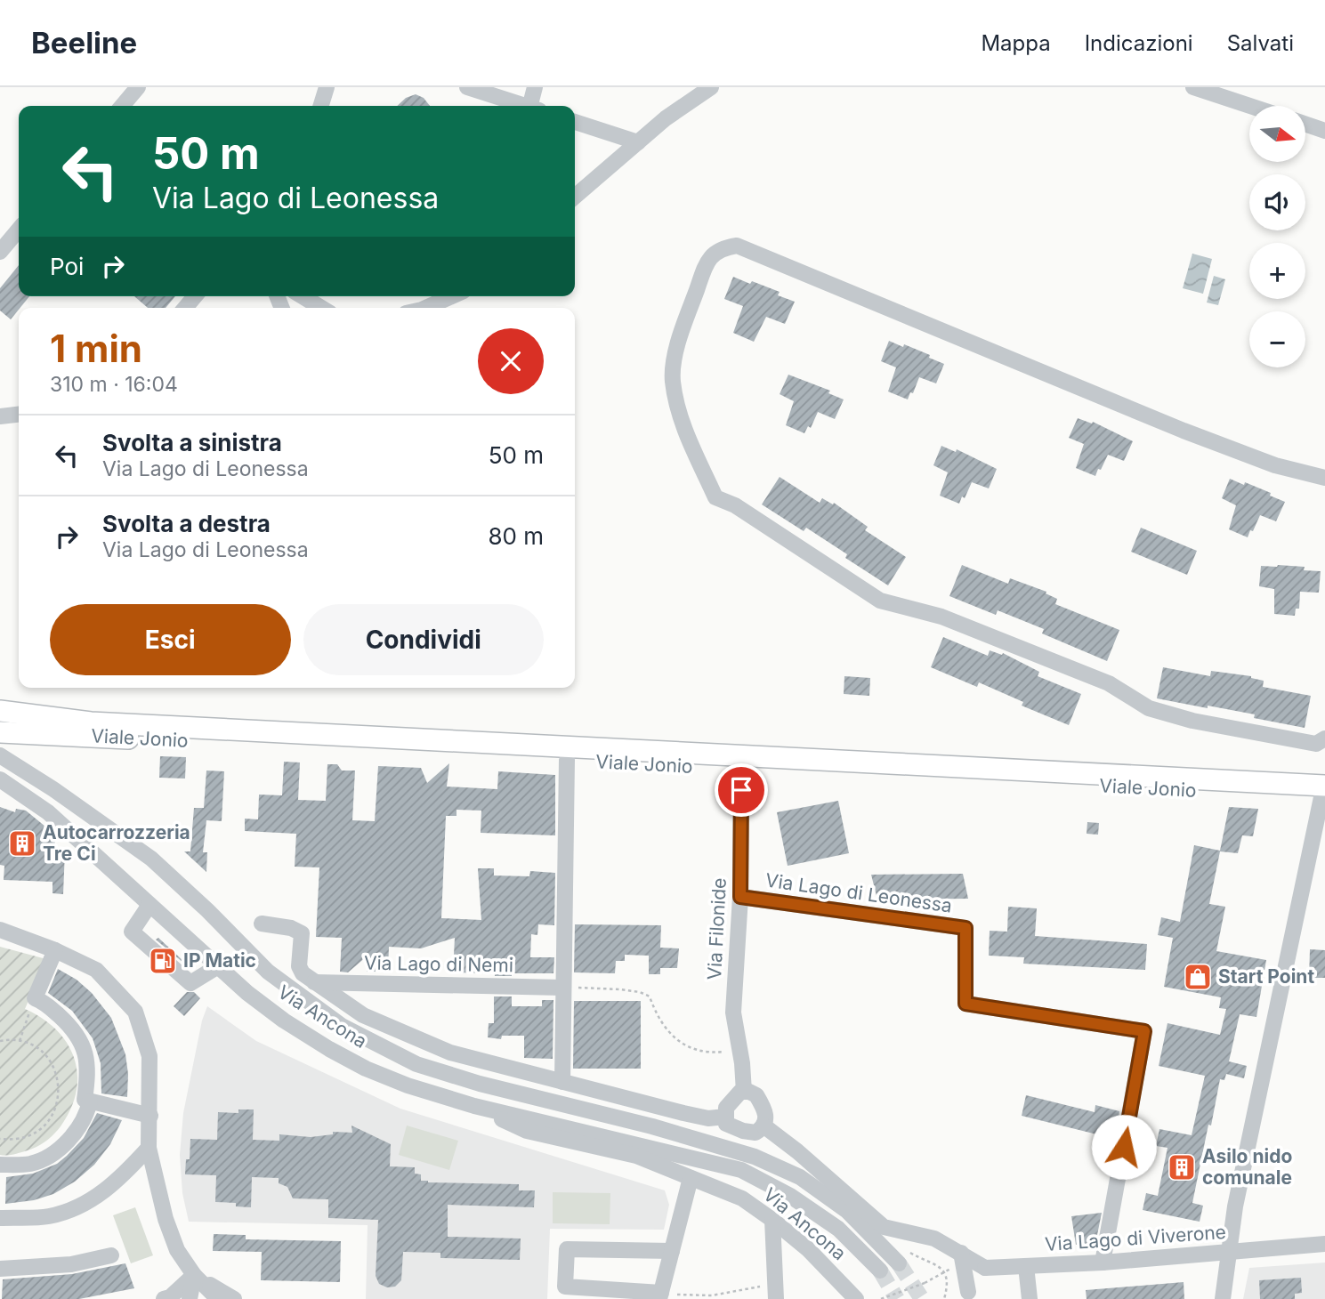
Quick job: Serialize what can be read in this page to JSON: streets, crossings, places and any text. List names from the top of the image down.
{
  "streets": {
    "main road": ["Viale Jonio"],
    "street": [
      "Via Lago di Leonessa",
      "Via Filonide",
      "Via Lago di Nemi",
      "Via Ancona",
      "Via Lago di Viverone"
    ]
  },
  "crossings": [
    ["Viale Jonio", "Via Filonide"],
    ["Via Lago di Leonessa", "Via Filonide"],
    ["Via Lago di Leonessa", "Via Lago di Viverone"]
  ],
  "places": {
    "building": ["Autocarrozzeria Tre Ci", "Asilo nido comunale"],
    "fuel station": ["IP Matic"],
    "shop": ["Start Point"]
  },
  "north": "right",
  "page": {
    "header": "Beeline",
    "nav": ["Mappa", "Indicazioni", "Salvati"],
    "map_buttons": ["+", "−"],
    "turn": ["50 m", "Via Lago di Leonessa"],
    "then": "Poi",
    "heading": ["1 min", "310 m · 16:04"],
    "list": [
      {
        "name": "Svolta a sinistra",
        "note": "Via Lago di Leonessa",
        "value": "50 m"
      },
      {
        "name": "Svolta a destra",
        "note": "Via Lago di Leonessa",
        "value": "80 m"
      }
    ],
    "buttons": ["Esci", "Condividi"]
  }
}
